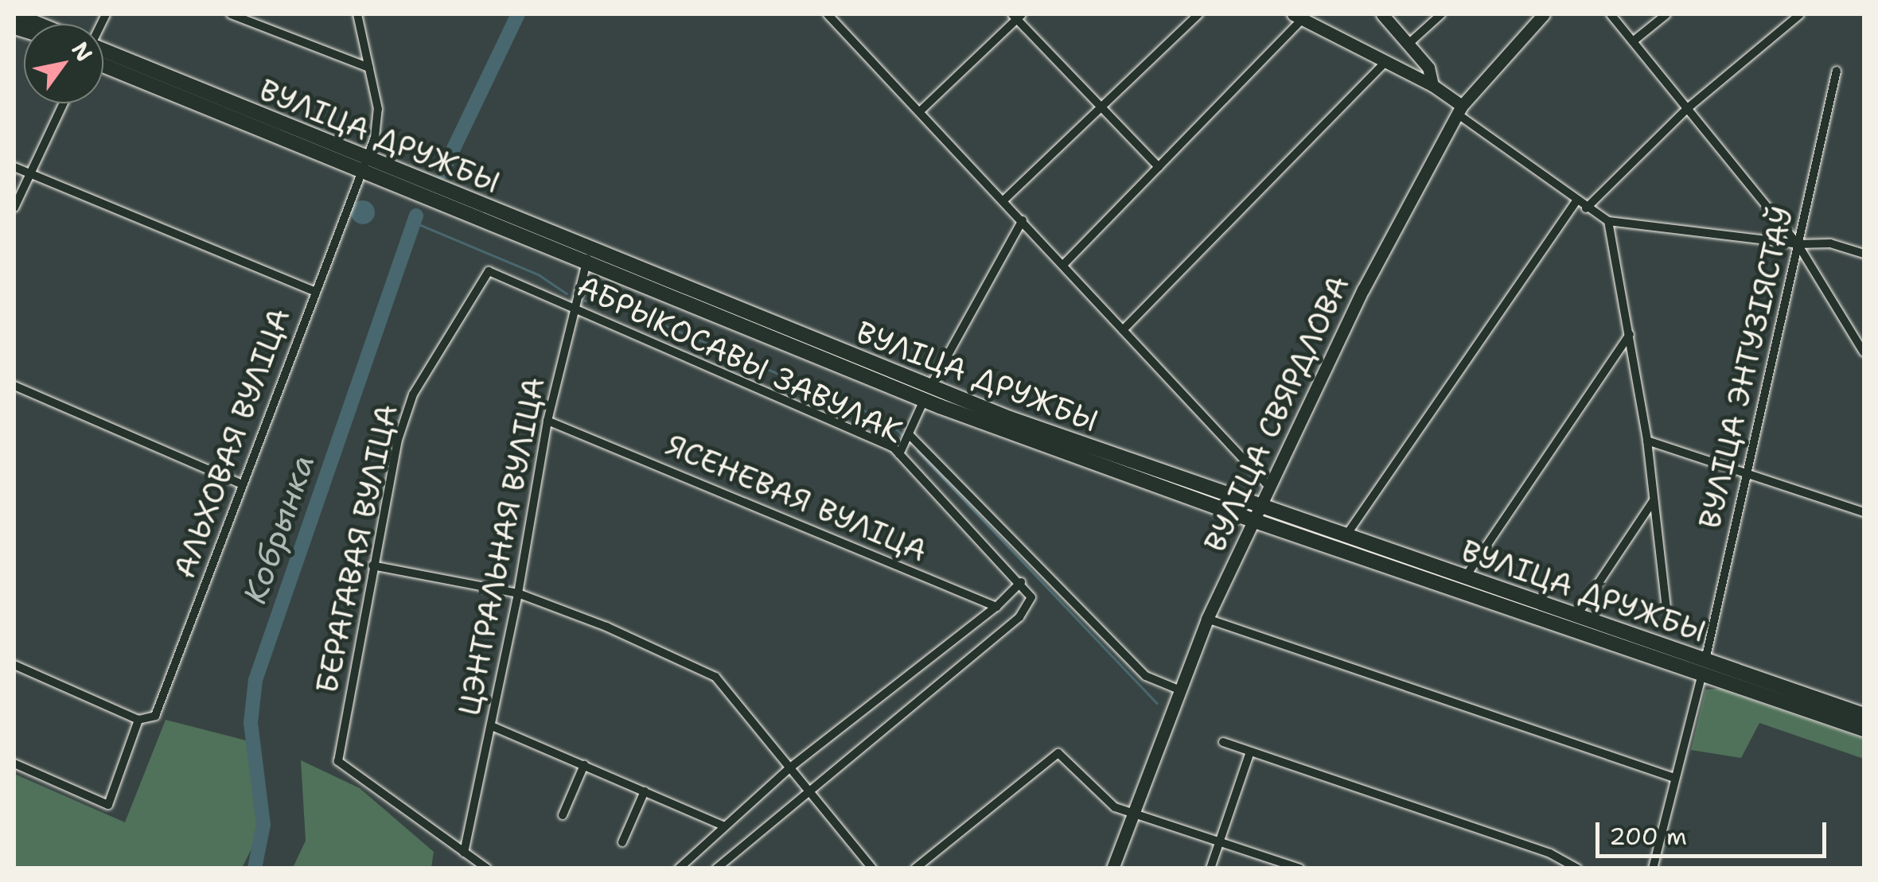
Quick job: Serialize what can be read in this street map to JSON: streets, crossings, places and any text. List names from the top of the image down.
{
  "streets": {
    "main road": ["ВУЛІЦА ДРУЖБЫ", "ВУЛІЦА СВЯРДЛОВА"],
    "street": [
      "АБРЫКОСАВЫ ЗАВУЛАК",
      "ВУЛІЦА ЭНТУЗІЯСТАЎ",
      "АЛЬХОВАЯ ВУЛІЦА",
      "ЯСЕНЕВАЯ ВУЛІЦА",
      "ЦЭНТРАЛЬНАЯ ВУЛІЦА",
      "БЕРАГАВАЯ ВУЛІЦА"
    ]
  },
  "crossings": [
    ["ВУЛІЦА ДРУЖБЫ", "ВУЛІЦА ЭНТУЗІЯСТАЎ"],
    ["ВУЛІЦА ДРУЖБЫ", "ВУЛІЦА СВЯРДЛОВА"],
    ["ВУЛІЦА ДРУЖБЫ", "АЛЬХОВАЯ ВУЛІЦА"],
    ["ВУЛІЦА ДРУЖБЫ", "ЦЭНТРАЛЬНАЯ ВУЛІЦА"],
    ["АБРЫКОСАВЫ ЗАВУЛАК", "ВУЛІЦА СВЯРДЛОВА"],
    ["АБРЫКОСАВЫ ЗАВУЛАК", "ЦЭНТРАЛЬНАЯ ВУЛІЦА"],
    ["АБРЫКОСАВЫ ЗАВУЛАК", "БЕРАГАВАЯ ВУЛІЦА"],
    ["ЯСЕНЕВАЯ ВУЛІЦА", "ЦЭНТРАЛЬНАЯ ВУЛІЦА"],
    ["ЦЭНТРАЛЬНАЯ ВУЛІЦА", "БЕРАГАВАЯ ВУЛІЦА"]
  ],
  "water": ["Кобрынка"],
  "scale_bar": "200 m",
  "north": "top right"
}
